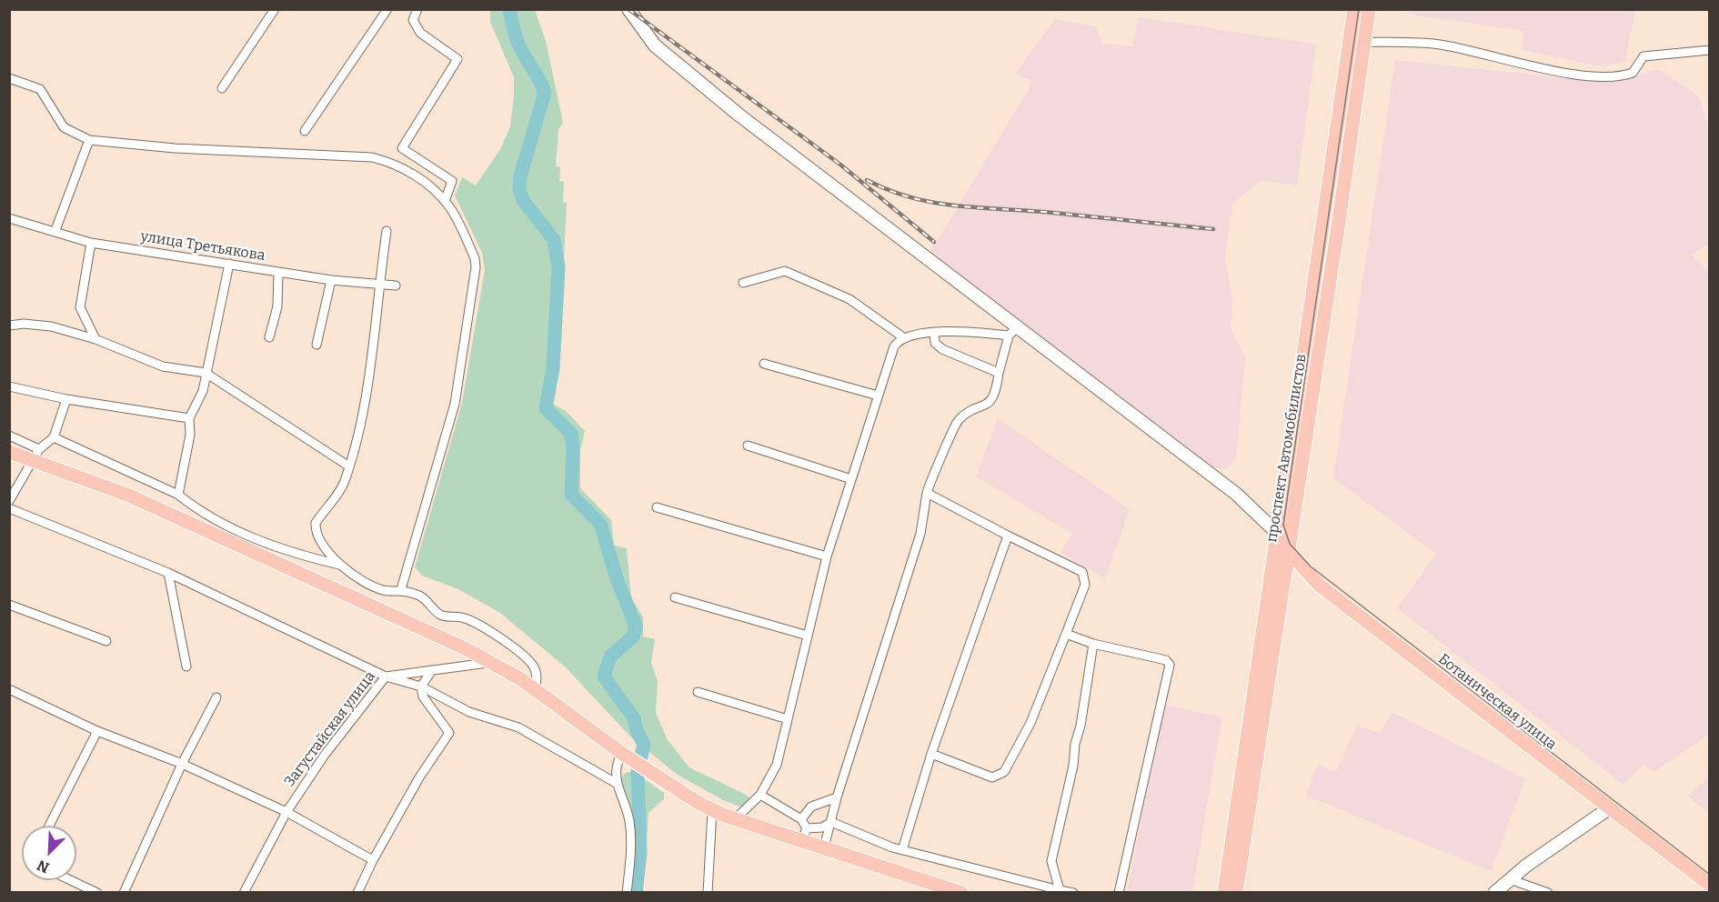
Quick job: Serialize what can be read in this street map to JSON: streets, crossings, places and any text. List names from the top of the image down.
{
  "streets": {
    "main road": ["проспект Автомобилистов", "Ботаническая улица"],
    "street": ["улица Третьякова", "Загустайская улица"]
  },
  "crossings": [
    ["проспект Автомобилистов", "Ботаническая улица"]
  ],
  "north": "bottom left"
}
